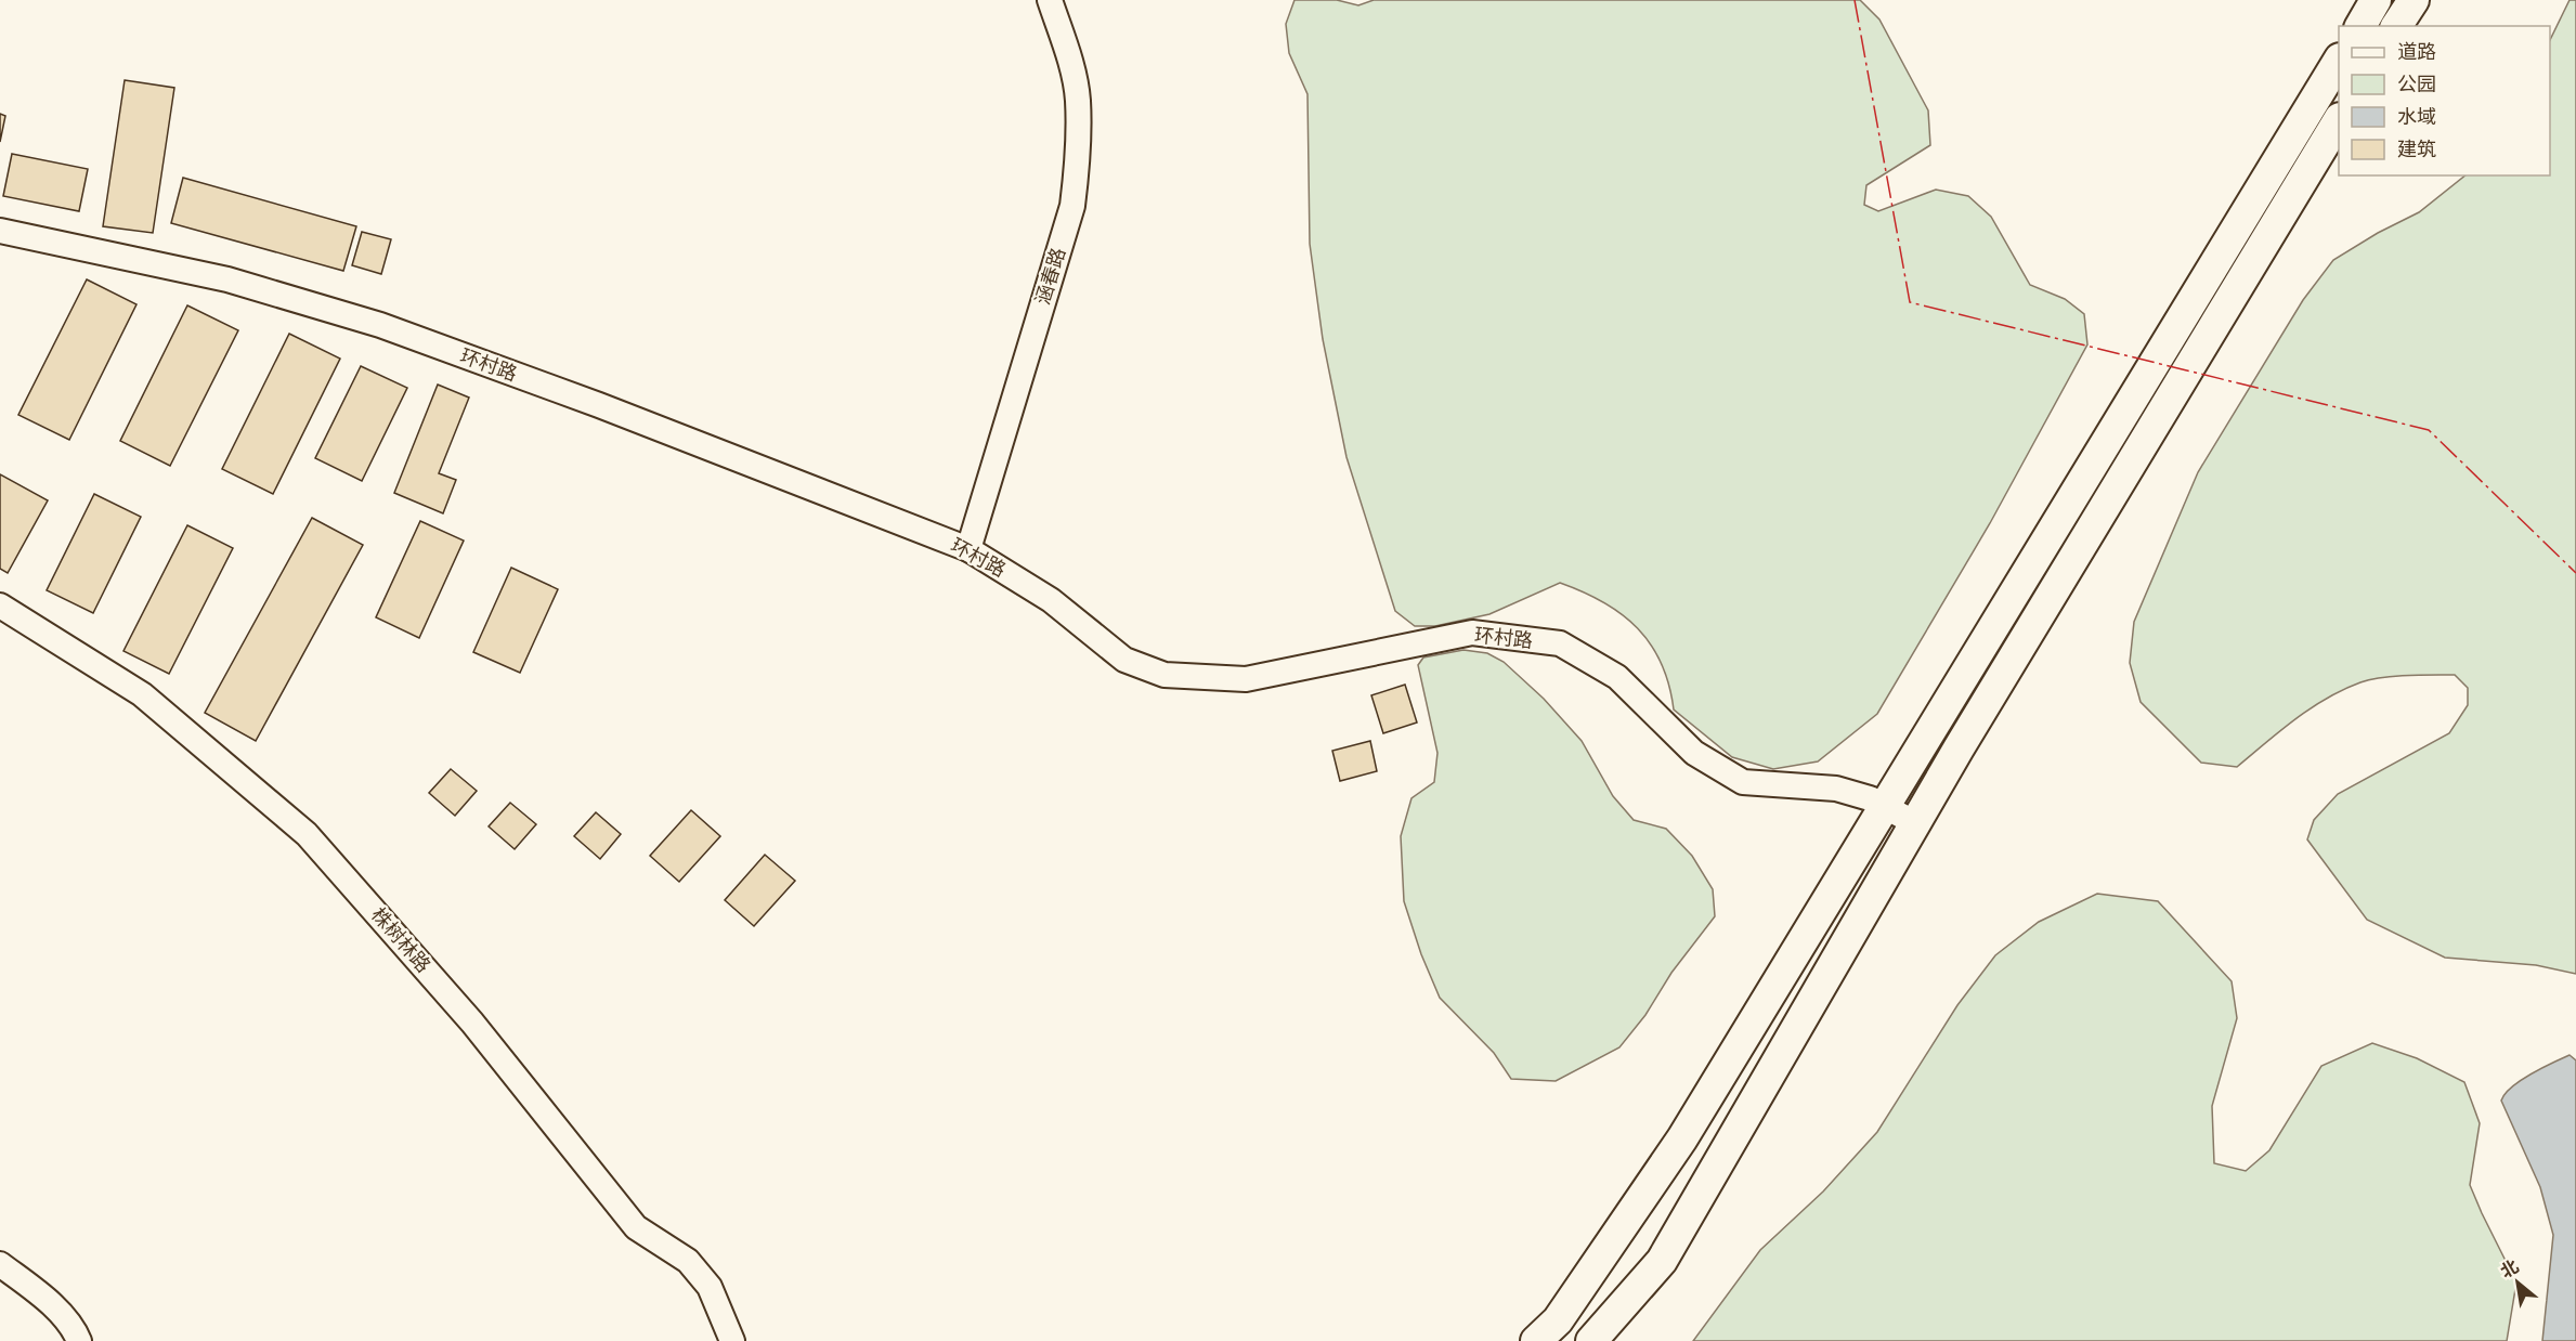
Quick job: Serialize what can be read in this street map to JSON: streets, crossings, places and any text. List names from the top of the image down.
{
  "streets": {
    "street": ["涵春路", "环村路", "株树林路"]
  },
  "crossings": [
    ["涵春路", "环村路"]
  ],
  "legend": [
    "道路",
    "公园",
    "水域",
    "建筑"
  ],
  "north": "top left"
}
